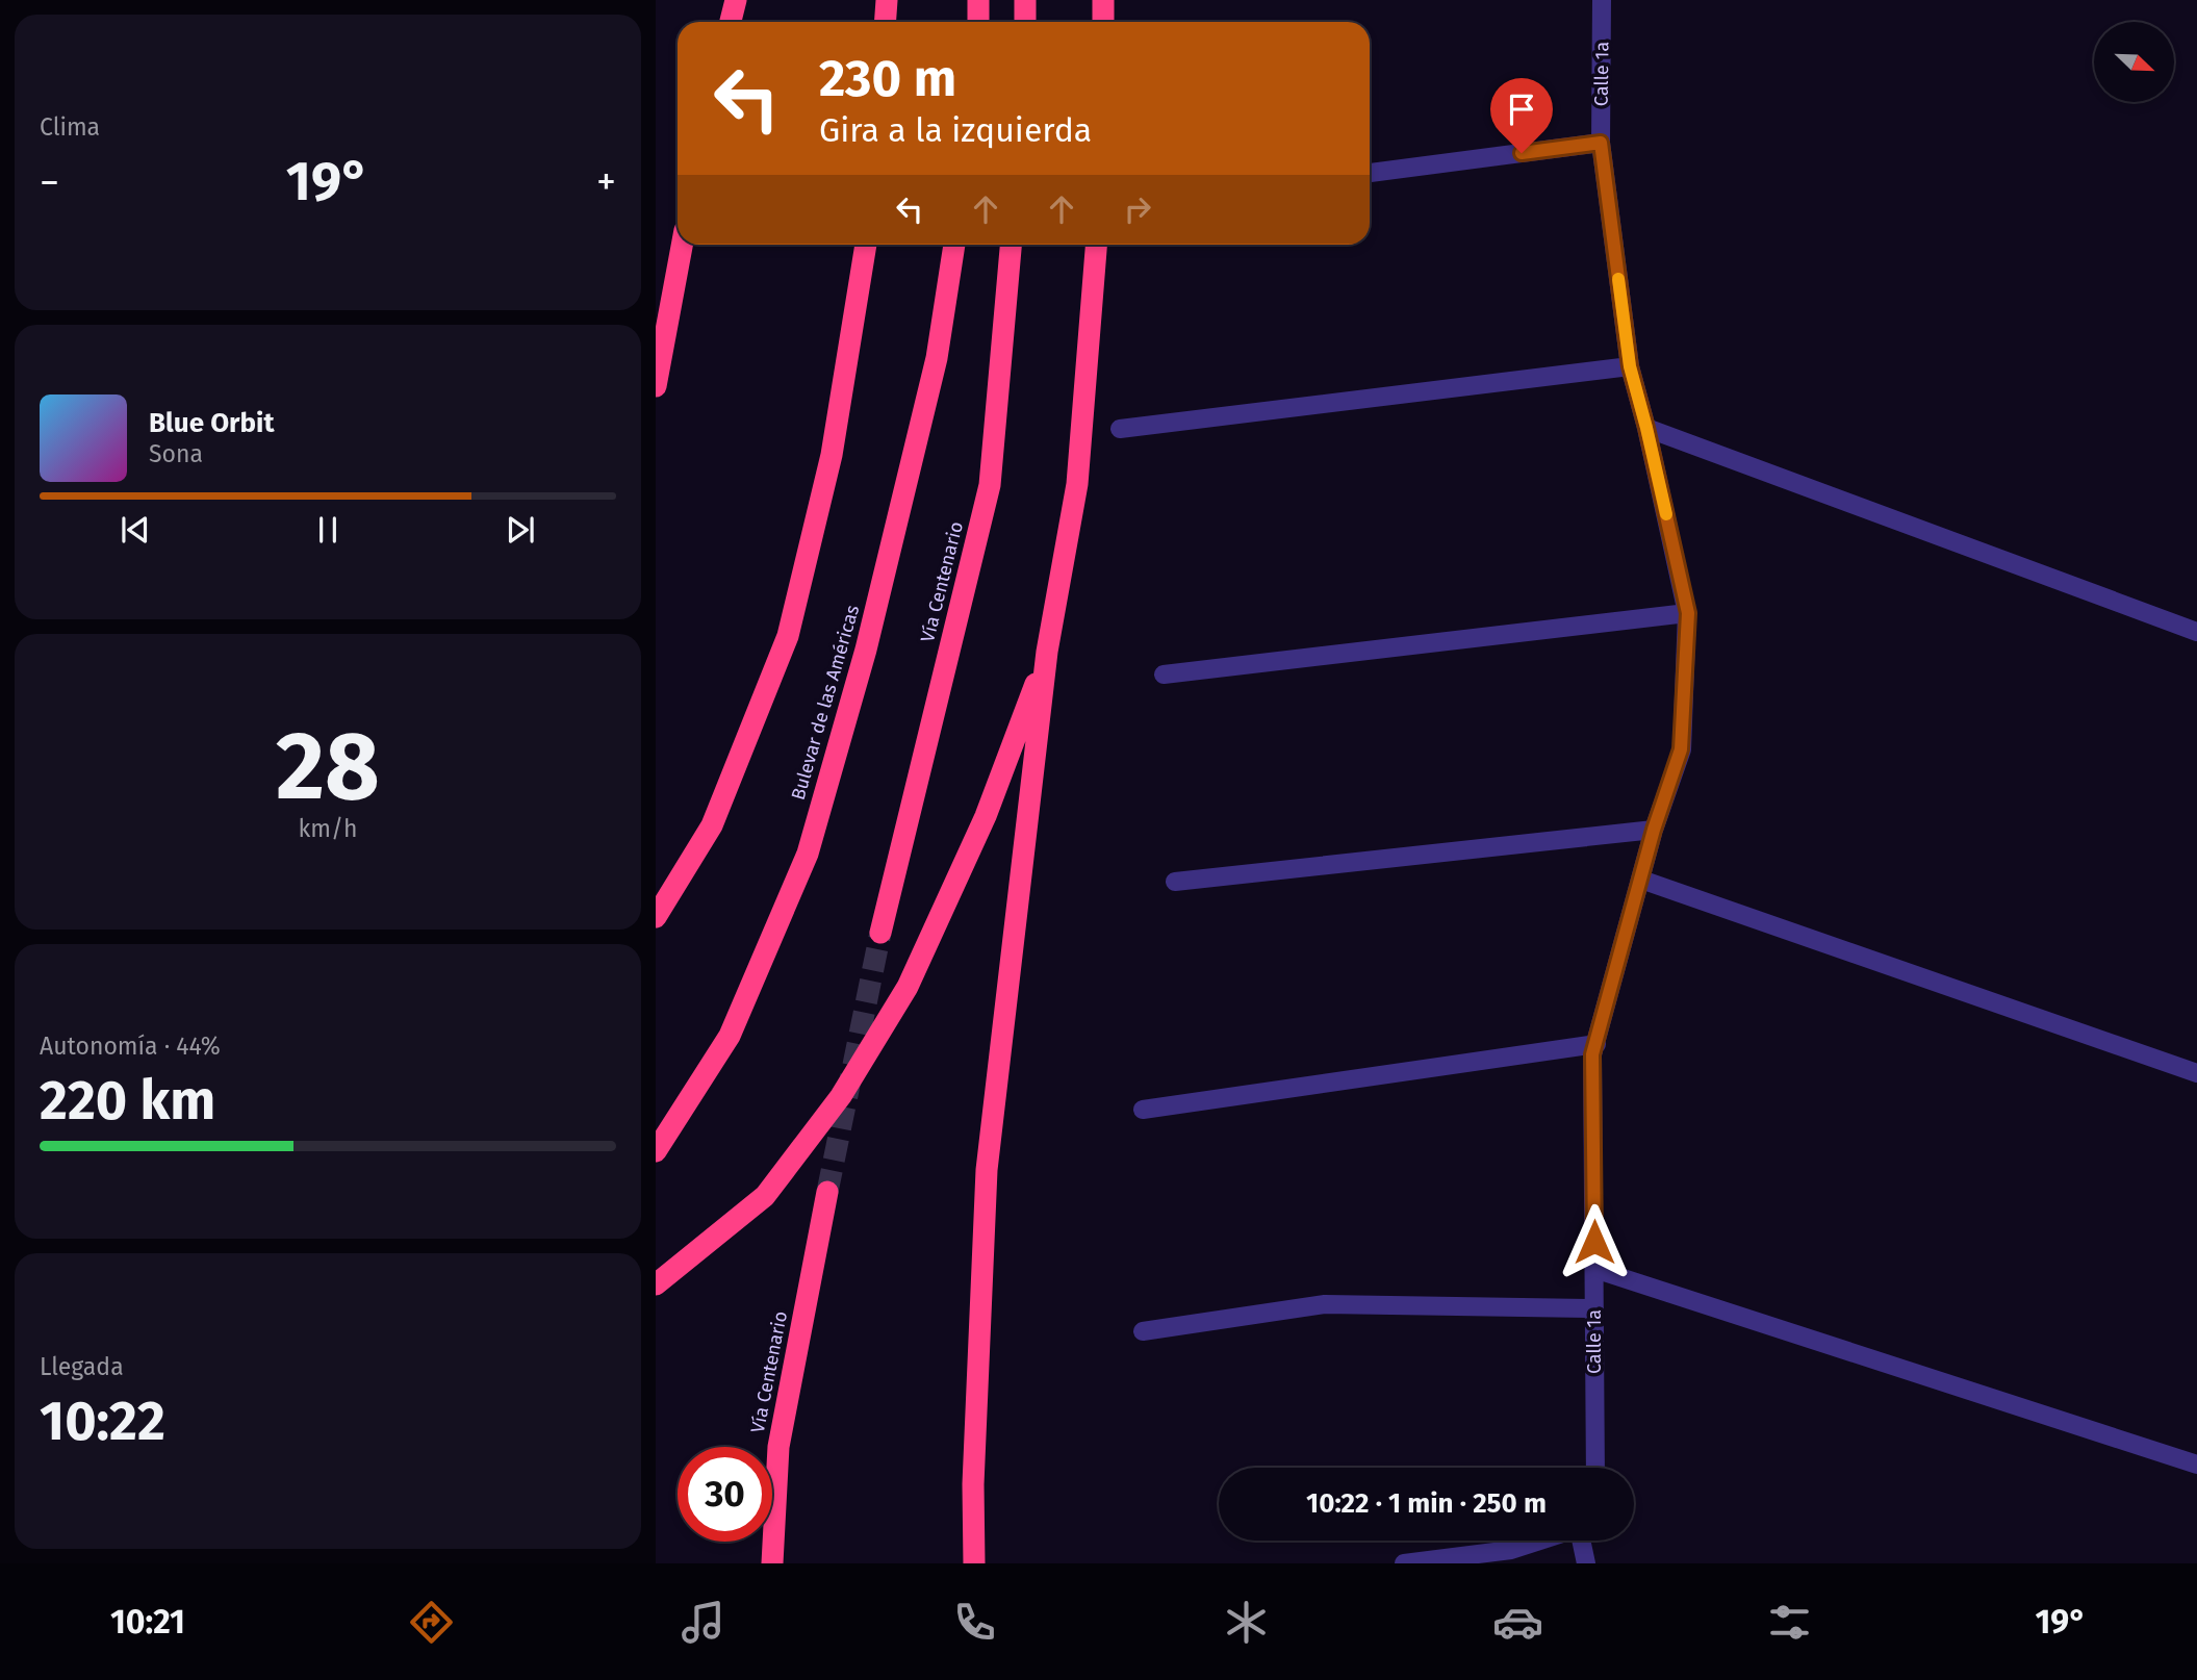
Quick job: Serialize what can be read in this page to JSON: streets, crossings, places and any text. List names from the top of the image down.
{
  "streets": {
    "highway": ["Vía Centenario", "Bulevar de las Américas"],
    "street": ["Calle 1a"]
  },
  "north": "bottom right",
  "page": {
    "tile": [
      "Clima",
      ["28", "km/h"],
      ["Autonomía · 44%", "220 km"],
      ["Llegada", "10:22"]
    ],
    "turn": ["230 m", "Gira a la izquierda"],
    "heat": ["−", "19°", "+"],
    "song": ["Blue Orbit", "Sona"],
    "limit": "30",
    "trip": "10:22 · 1 min · 250 m",
    "tabs": ["10:21", "19°"]
  }
}
